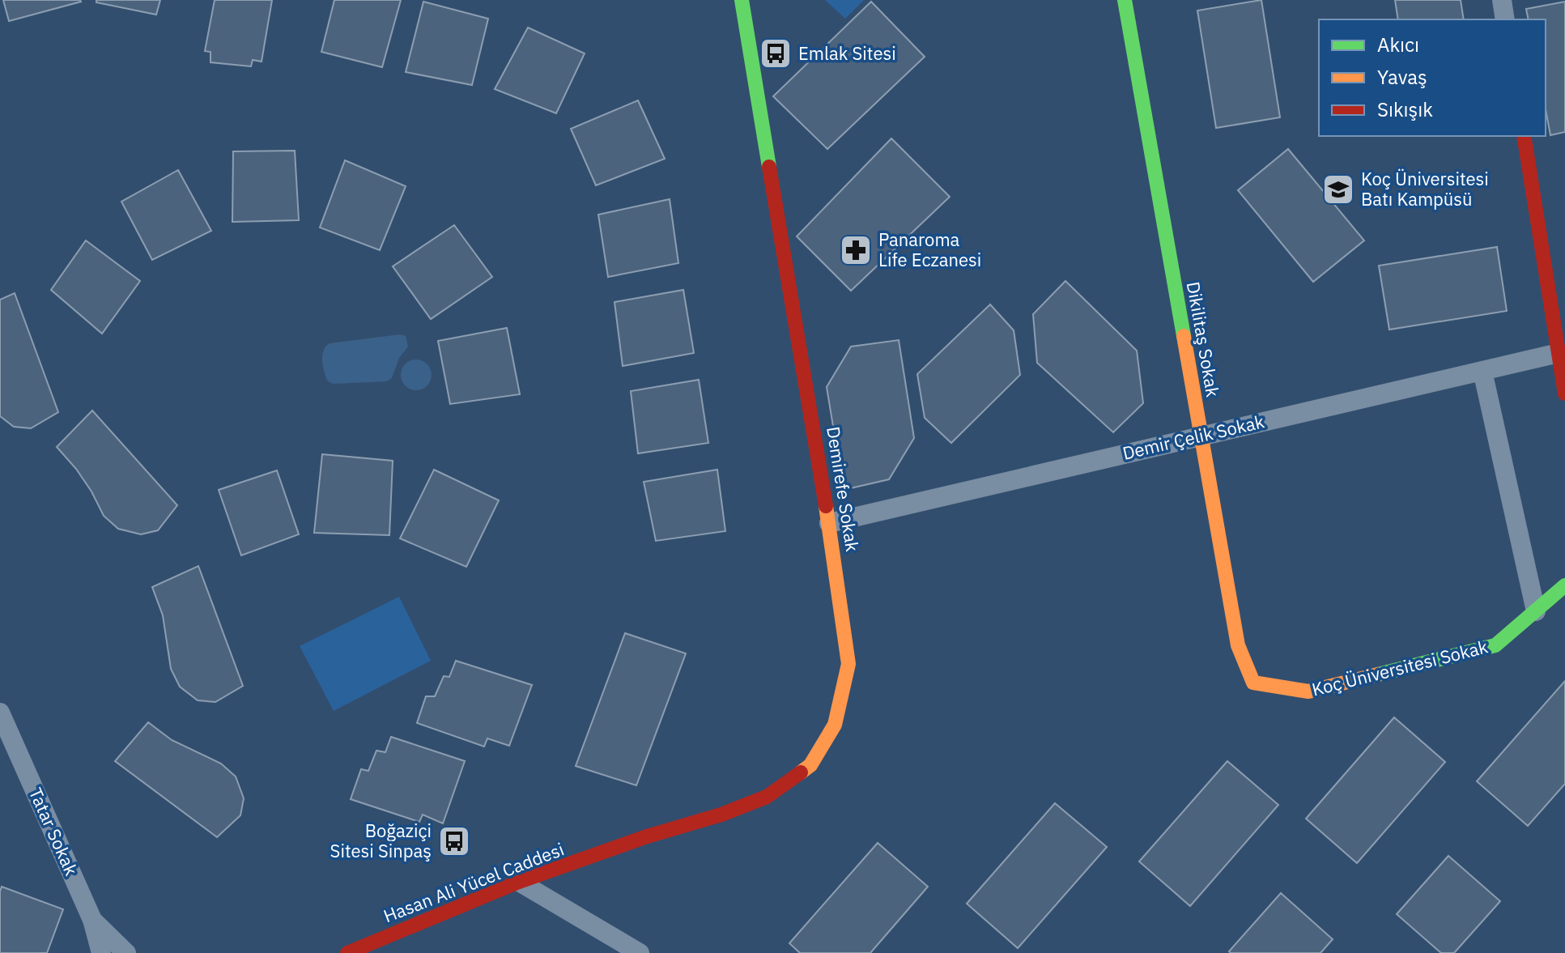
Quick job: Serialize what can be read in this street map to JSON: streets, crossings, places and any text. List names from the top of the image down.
{
  "streets": {
    "street": [
      "Dikilitaş Sokak",
      "Demir Çelik Sokak",
      "Demirefe Sokak",
      "Koç Üniversitesi Sokak",
      "Tatar Sokak",
      "Hasan Ali Yücel Caddesi"
    ]
  },
  "crossings": [
    ["Dikilitaş Sokak", "Demir Çelik Sokak"],
    ["Dikilitaş Sokak", "Koç Üniversitesi Sokak"],
    ["Demir Çelik Sokak", "Demirefe Sokak"],
    ["Demirefe Sokak", "Hasan Ali Yücel Caddesi"]
  ],
  "places": {
    "bus stop": ["Emlak Sitesi", "Boğaziçi Sitesi Sinpaş"],
    "school or university": ["Koç Üniversitesi Batı Kampüsü"],
    "pharmacy": ["Panaroma Life Eczanesi"]
  },
  "legend": ["Akıcı", "Yavaş", "Sıkışık"]
}
